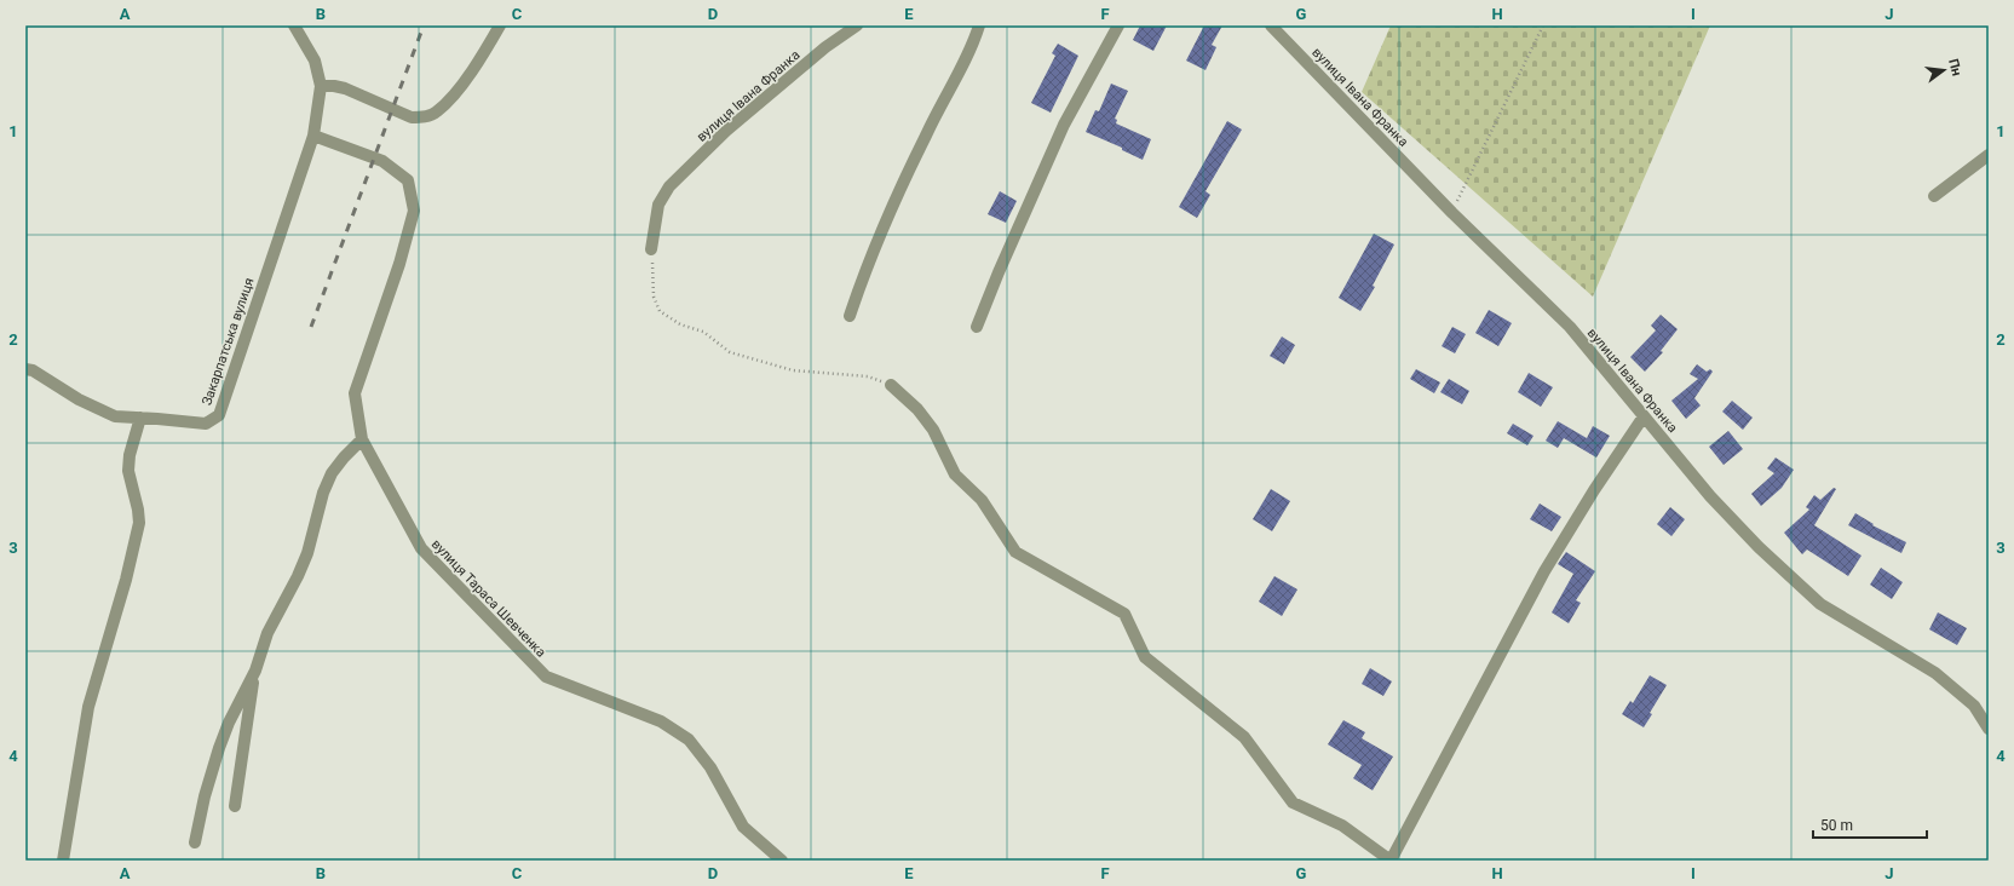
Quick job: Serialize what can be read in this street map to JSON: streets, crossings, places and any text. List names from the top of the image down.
{
  "streets": {
    "street": ["вулиця Івана Франка", "Закарпатська вулиця", "вулиця Тараса Шевченка"]
  },
  "crossings": [
    ["Закарпатська вулиця", "вулиця Тараса Шевченка"]
  ],
  "scale_bar": "50 m",
  "north": "right",
  "grid": {
    "columns": [
      "A",
      "B",
      "C",
      "D",
      "E",
      "F",
      "G",
      "H",
      "I",
      "J"
    ],
    "rows": [
      "1",
      "2",
      "3",
      "4"
    ]
  }
}
